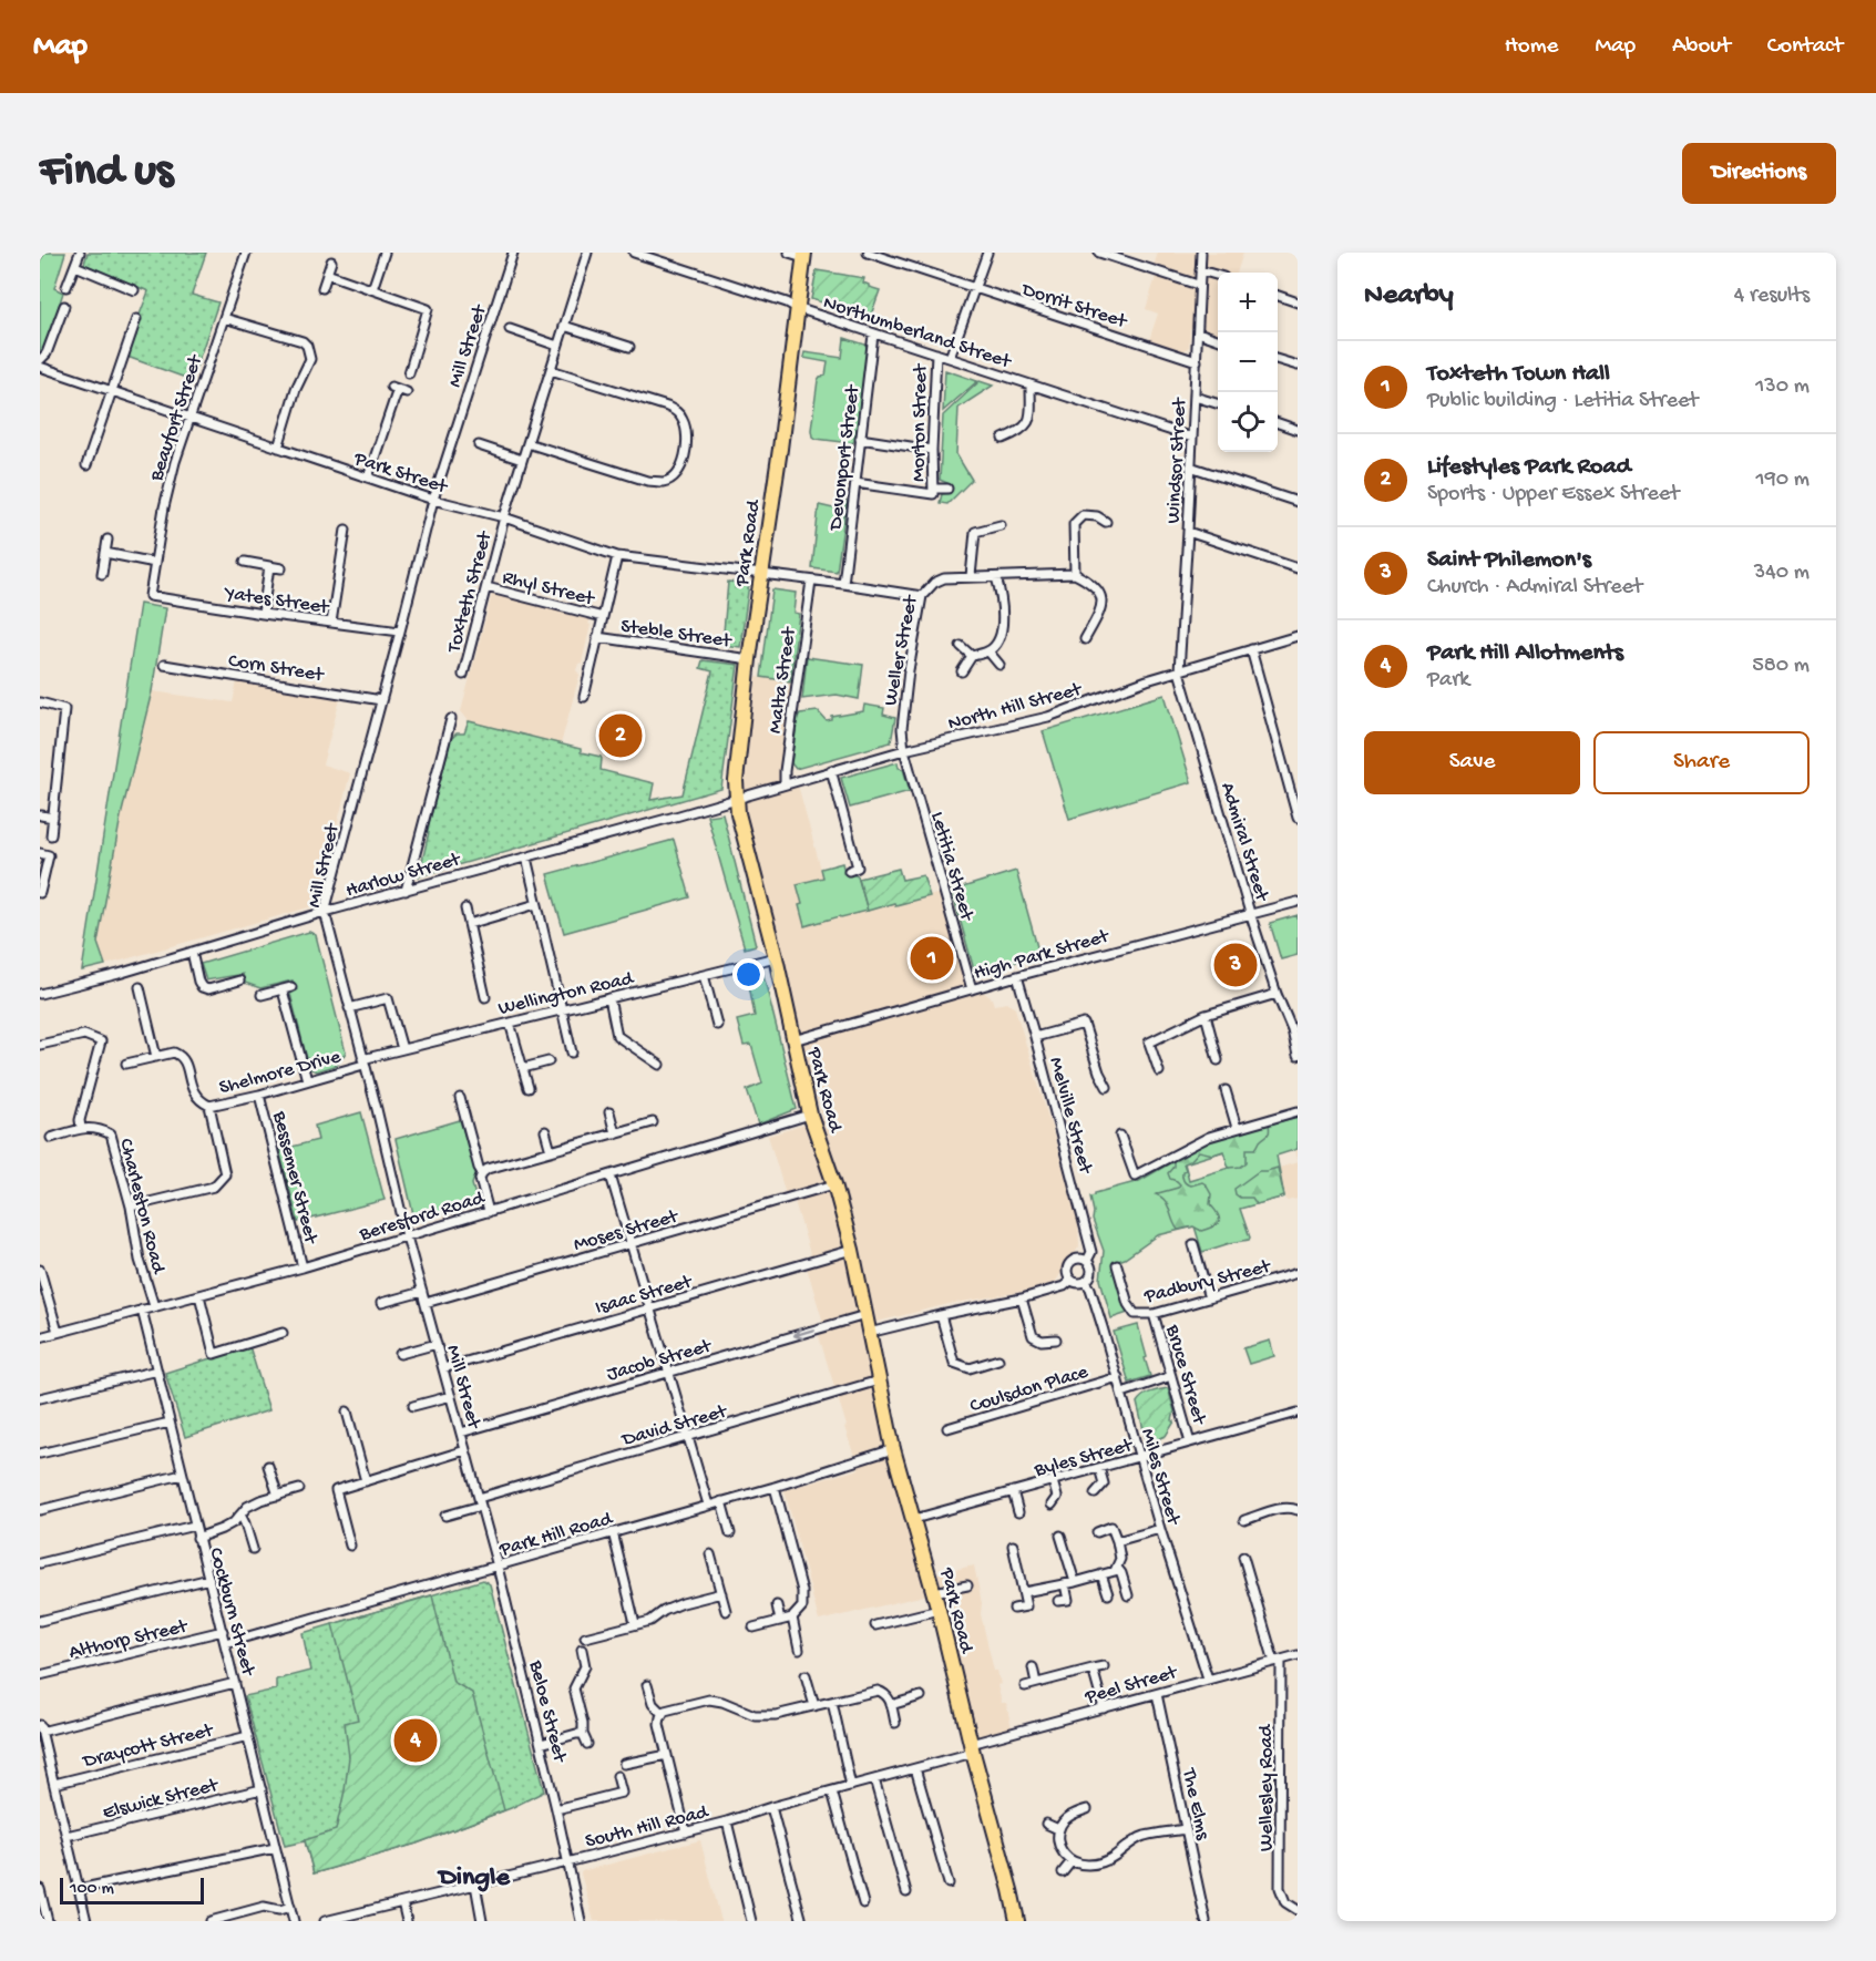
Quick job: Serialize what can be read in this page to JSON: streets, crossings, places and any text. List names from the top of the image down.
{
  "streets": {
    "highway": ["Park Road"],
    "street": [
      "Dorrit Street",
      "Northumberland Street",
      "Mill Street",
      "Beaufort Street",
      "Morton Street",
      "Devonport Street",
      "Windsor Street",
      "Park Street",
      "Rhyl Street",
      "Toxteth Street",
      "Yates Street",
      "Steble Street",
      "Weller Street",
      "Corn Street",
      "Malta Street",
      "North Hill Street",
      "Admiral Street",
      "Letitia Street",
      "Harlow Street",
      "High Park Street",
      "Wellington Road",
      "Shelmore Drive",
      "Melville Street",
      "Bessemer Street",
      "Charleston Road",
      "Beresford Road",
      "Moses Street",
      "Padbury Street",
      "Isaac Street",
      "Jacob Street",
      "Bruce Street",
      "Coulsdon Place",
      "David Street",
      "Byles Street",
      "Miles Street",
      "Park Hill Road",
      "Cockburn Street",
      "Althorp Street",
      "Peel Street",
      "Beloe Street",
      "Draycott Street",
      "Wellesley Road",
      "Elswick Street",
      "The Elms",
      "South Hill Road"
    ]
  },
  "crossings": [
    ["Dorrit Street", "Windsor Street"],
    ["Northumberland Street", "Morton Street"],
    ["Northumberland Street", "Devonport Street"],
    ["Northumberland Street", "Windsor Street"],
    ["Northumberland Street", "Park Road"],
    ["Mill Street", "Park Street"],
    ["Mill Street", "Yates Street"],
    ["Mill Street", "Corn Street"],
    ["Mill Street", "Harlow Street"],
    ["Mill Street", "Wellington Road"],
    ["Mill Street", "Shelmore Drive"],
    ["Mill Street", "Beresford Road"],
    ["Mill Street", "Moses Street"],
    ["Mill Street", "Isaac Street"],
    ["Mill Street", "Jacob Street"],
    ["Mill Street", "David Street"],
    ["Mill Street", "Park Hill Road"],
    ["Mill Street", "Beloe Street"],
    ["Beaufort Street", "Park Street"],
    ["Beaufort Street", "Yates Street"],
    ["Devonport Street", "Park Street"],
    ["Windsor Street", "North Hill Street"],
    ["Windsor Street", "Admiral Street"],
    ["Park Street", "Park Road"],
    ["Park Street", "Toxteth Street"],
    ["Park Street", "Weller Street"],
    ["Park Street", "Malta Street"],
    ["Park Road", "Steble Street"],
    ["Park Road", "North Hill Street"],
    ["Park Road", "Harlow Street"],
    ["Park Road", "High Park Street"],
    ["Park Road", "Wellington Road"],
    ["Park Road", "Beresford Road"],
    ["Park Road", "Moses Street"],
    ["Park Road", "Isaac Street"],
    ["Park Road", "Jacob Street"],
    ["Park Road", "David Street"],
    ["Park Road", "Byles Street"],
    ["Park Road", "Park Hill Road"],
    ["Park Road", "Peel Street"],
    ["Park Road", "South Hill Road"],
    ["Rhyl Street", "Toxteth Street"],
    ["Weller Street", "North Hill Street"],
    ["Weller Street", "Letitia Street"],
    ["Malta Street", "North Hill Street"],
    ["North Hill Street", "Admiral Street"],
    ["North Hill Street", "Letitia Street"],
    ["North Hill Street", "Harlow Street"],
    ["Admiral Street", "High Park Street"],
    ["Letitia Street", "High Park Street"],
    ["High Park Street", "Melville Street"],
    ["Wellington Road", "Shelmore Drive"],
    ["Shelmore Drive", "Bessemer Street"],
    ["Melville Street", "Miles Street"],
    ["Bessemer Street", "Beresford Road"],
    ["Charleston Road", "Beresford Road"],
    ["Beresford Road", "Cockburn Street"],
    ["Padbury Street", "Bruce Street"],
    ["Bruce Street", "Byles Street"],
    ["Coulsdon Place", "Miles Street"],
    ["Byles Street", "Miles Street"],
    ["Miles Street", "Peel Street"],
    ["Park Hill Road", "Cockburn Street"],
    ["Park Hill Road", "Beloe Street"],
    ["Cockburn Street", "Althorp Street"],
    ["Cockburn Street", "Draycott Street"],
    ["Cockburn Street", "Elswick Street"],
    ["Peel Street", "Wellesley Road"],
    ["Peel Street", "The Elms"],
    ["Peel Street", "South Hill Road"],
    ["Beloe Street", "South Hill Road"]
  ],
  "one_way": ["Jacob Street"],
  "districts": ["Dingle"],
  "scale_bar": "100 m",
  "page": {
    "header": "Map",
    "nav": [
      "Home",
      "Map",
      "About",
      "Contact"
    ],
    "buttons": [
      "Directions",
      ["Save", "Share"]
    ],
    "title": "Find us",
    "heading": ["Nearby", "4 results"],
    "map_buttons": ["+", "−"],
    "list": [
      {
        "mark": "1",
        "name": "Toxteth Town Hall",
        "note": "Public building · Letitia Street",
        "value": "130 m"
      },
      {
        "mark": "2",
        "name": "Lifestyles Park Road",
        "note": "Sports · Upper Essex Street",
        "value": "190 m"
      },
      {
        "mark": "3",
        "name": "Saint Philemon's",
        "note": "Church · Admiral Street",
        "value": "340 m"
      },
      {
        "mark": "4",
        "name": "Park Hill Allotments",
        "note": "Park",
        "value": "580 m"
      }
    ],
    "pins": [
      "2",
      "1",
      "3",
      "4"
    ],
    "scale": "100 m"
  }
}
